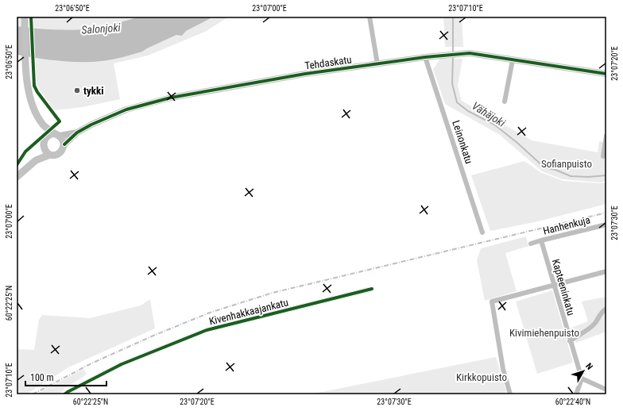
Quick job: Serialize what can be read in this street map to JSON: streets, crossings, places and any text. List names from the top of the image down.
{
  "streets": {
    "street": [
      "Tehdaskatu",
      "Leinonkatu",
      "Hanhenkuja",
      "Kapteeninkatu",
      "Kivenhakkaajankatu"
    ]
  },
  "crossings": [
    ["Tehdaskatu", "Leinonkatu"],
    ["Hanhenkuja", "Kapteeninkatu"]
  ],
  "water": ["Salonjoki", "Vähäjoki"],
  "parks": ["Sofianpuisto", "Kivimiehenpuisto", "Kirkkopuisto"],
  "places": ["tykki"],
  "scale_bar": "100 m",
  "north": "top right",
  "coordinates": [
    "23°06'50\"E",
    "23°07'00\"E",
    "23°07'10\"E",
    "23°07'20\"E",
    "23°07'30\"E",
    "60°22'25\"N",
    "60°22'40\"N"
  ]
}
